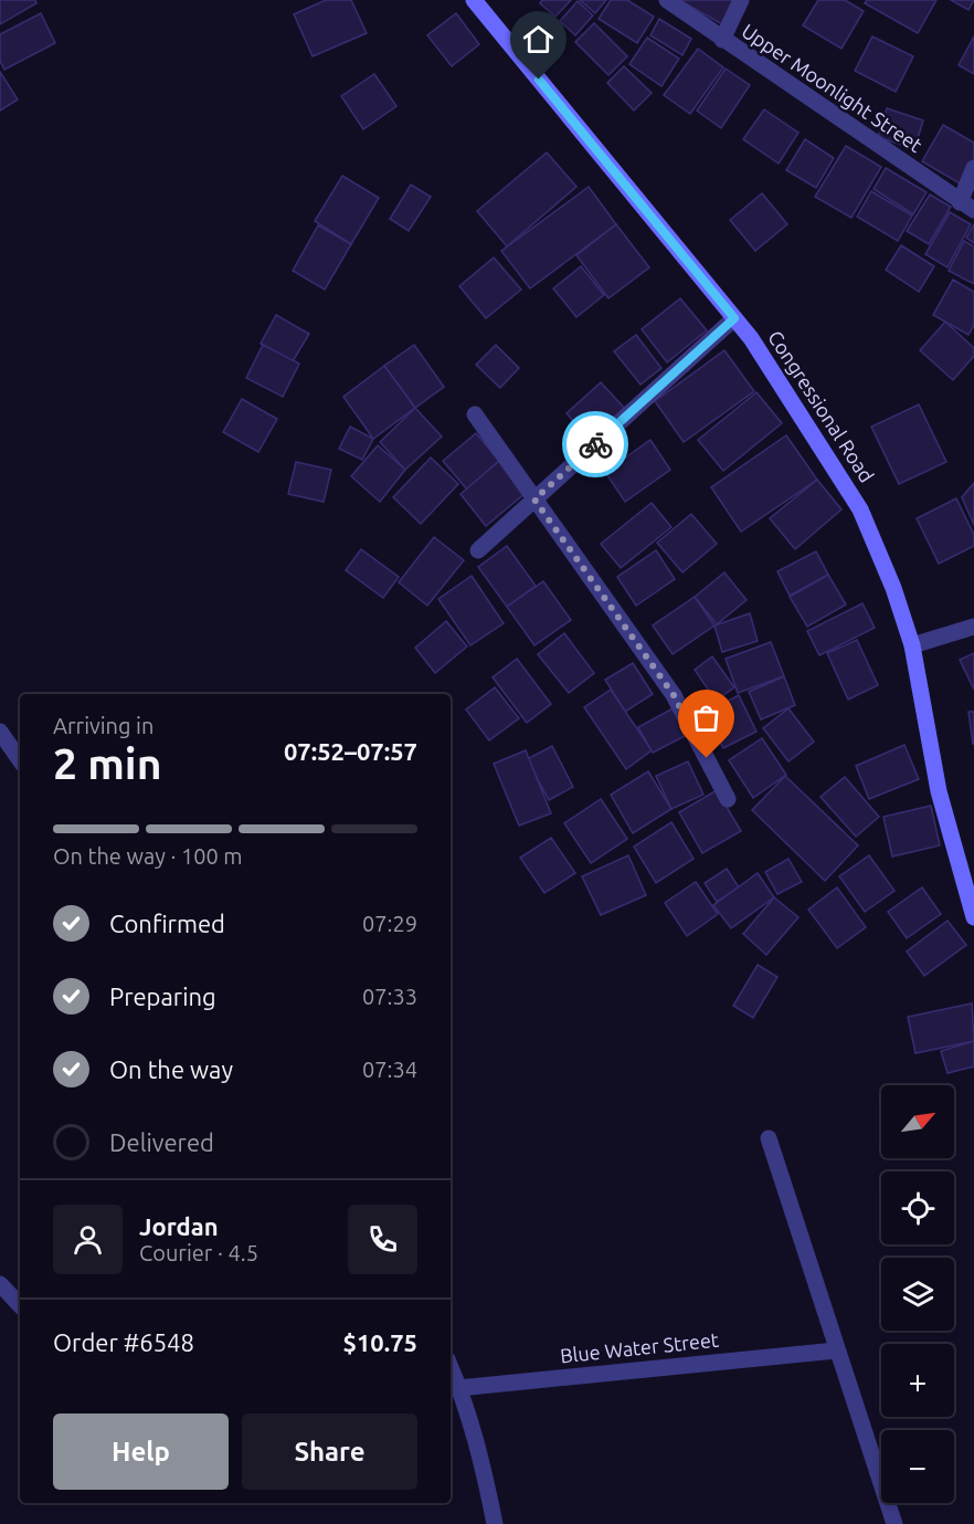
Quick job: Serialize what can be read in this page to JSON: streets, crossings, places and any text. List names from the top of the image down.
{
  "streets": {
    "main road": ["Congressional Road"],
    "street": ["Upper Moonlight Street", "Blue Water Street"]
  },
  "north": "top right",
  "page": {
    "heading": ["2 min", "Arriving in", "07:52–07:57"],
    "panel": [
      "Jordan",
      "Courier · 4.5",
      "Order #6548",
      "$10.75"
    ],
    "bar": "On the way · 100 m",
    "list": [
      ["Confirmed", "07:29"],
      ["Preparing", "07:33"],
      ["On the way", "07:34"],
      "Delivered"
    ],
    "map_buttons": ["+", "−"],
    "buttons": ["Help", "Share"]
  }
}
